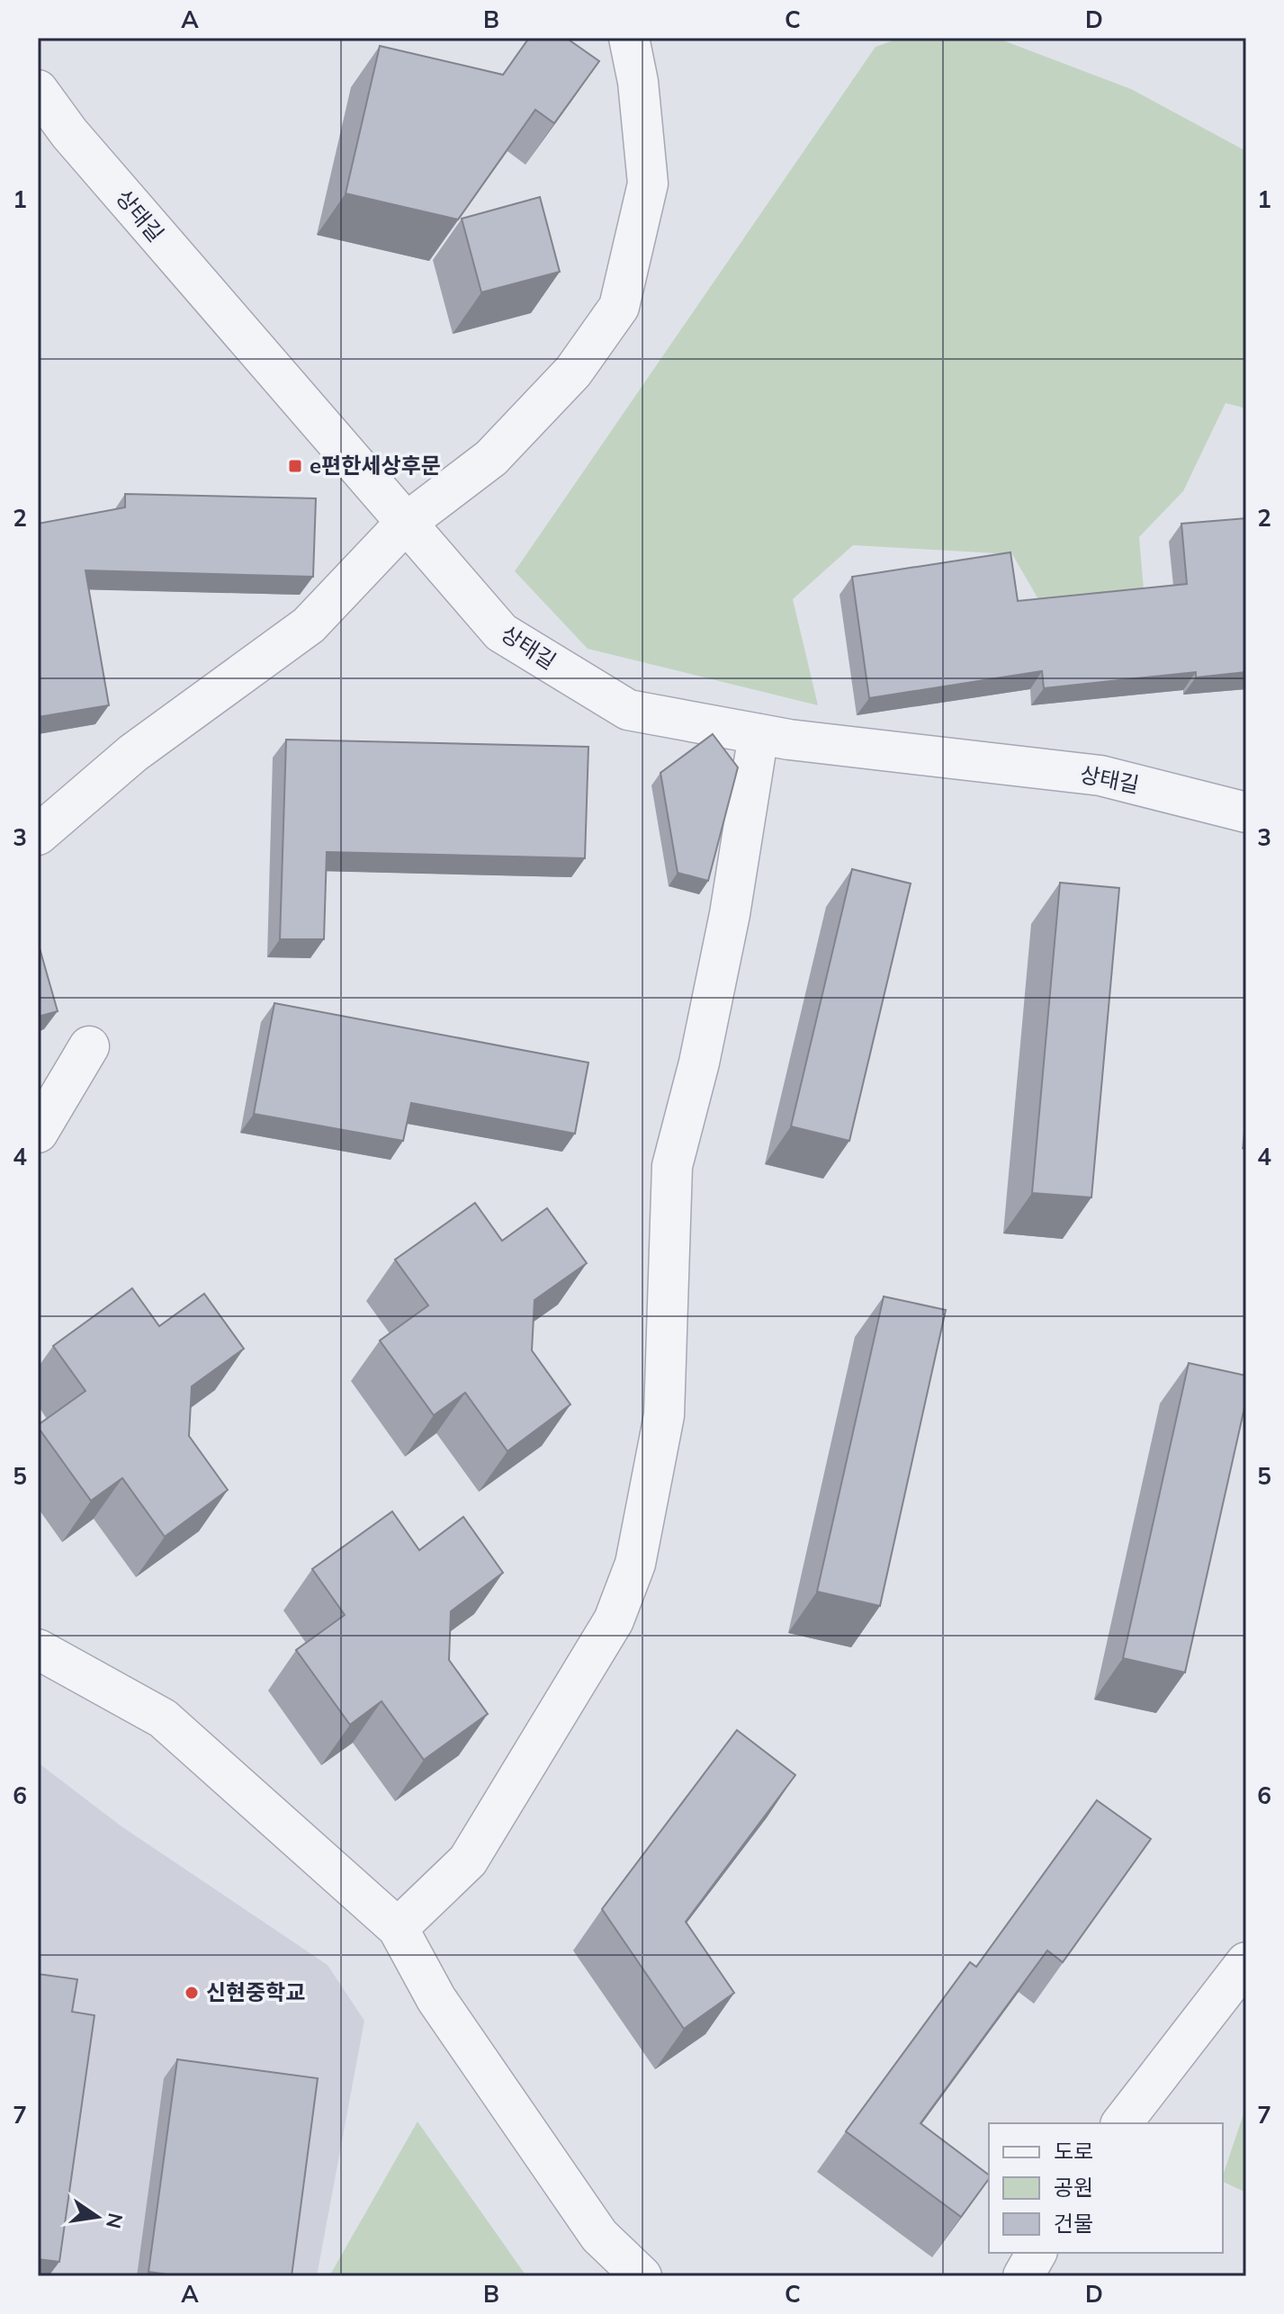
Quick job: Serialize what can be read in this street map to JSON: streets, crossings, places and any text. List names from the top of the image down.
{
  "streets": {
    "street": ["상태길"]
  },
  "places": {
    "transit": ["e편한세상후문"],
    "other": ["신현중학교"]
  },
  "legend": ["도로", "공원", "건물"],
  "north": "right",
  "grid": {
    "columns": [
      "A",
      "B",
      "C",
      "D"
    ],
    "rows": [
      "1",
      "2",
      "3",
      "4",
      "5",
      "6",
      "7"
    ]
  }
}
